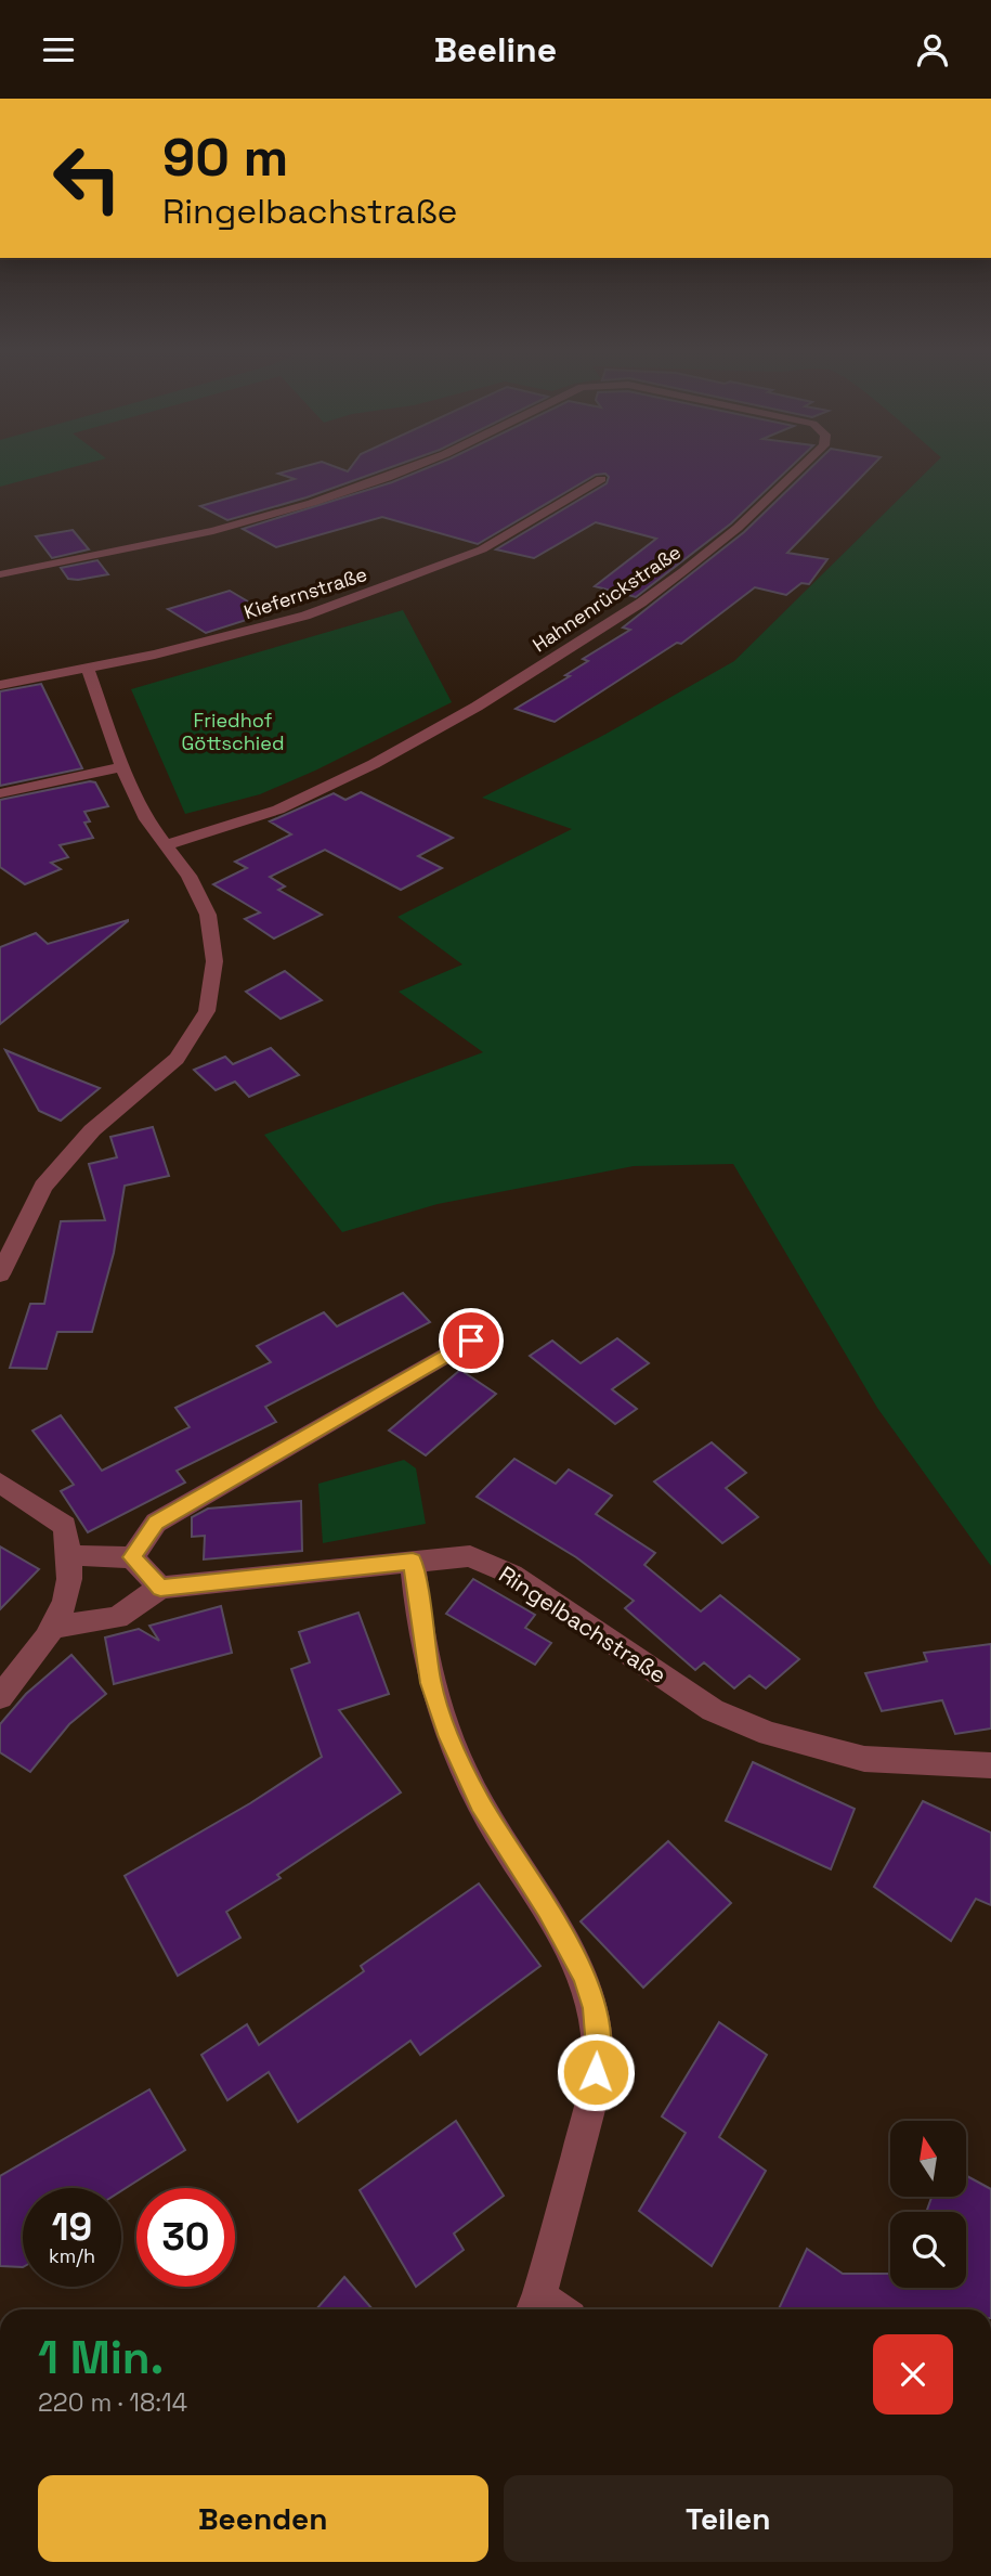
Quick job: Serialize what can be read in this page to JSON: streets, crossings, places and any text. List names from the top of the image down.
{
  "streets": {
    "street": ["Kiefernstraße", "Hahnenrückstraße", "Ringelbachstraße"]
  },
  "parks": ["Friedhof Göttschied"],
  "north": "top",
  "page": {
    "header": "Beeline",
    "turn": ["90 m", "Ringelbachstraße"],
    "speed": "19 km/h",
    "limit": "30",
    "heading": ["1 Min.", "220 m · 18:14"],
    "buttons": ["Beenden", "Teilen"]
  }
}
